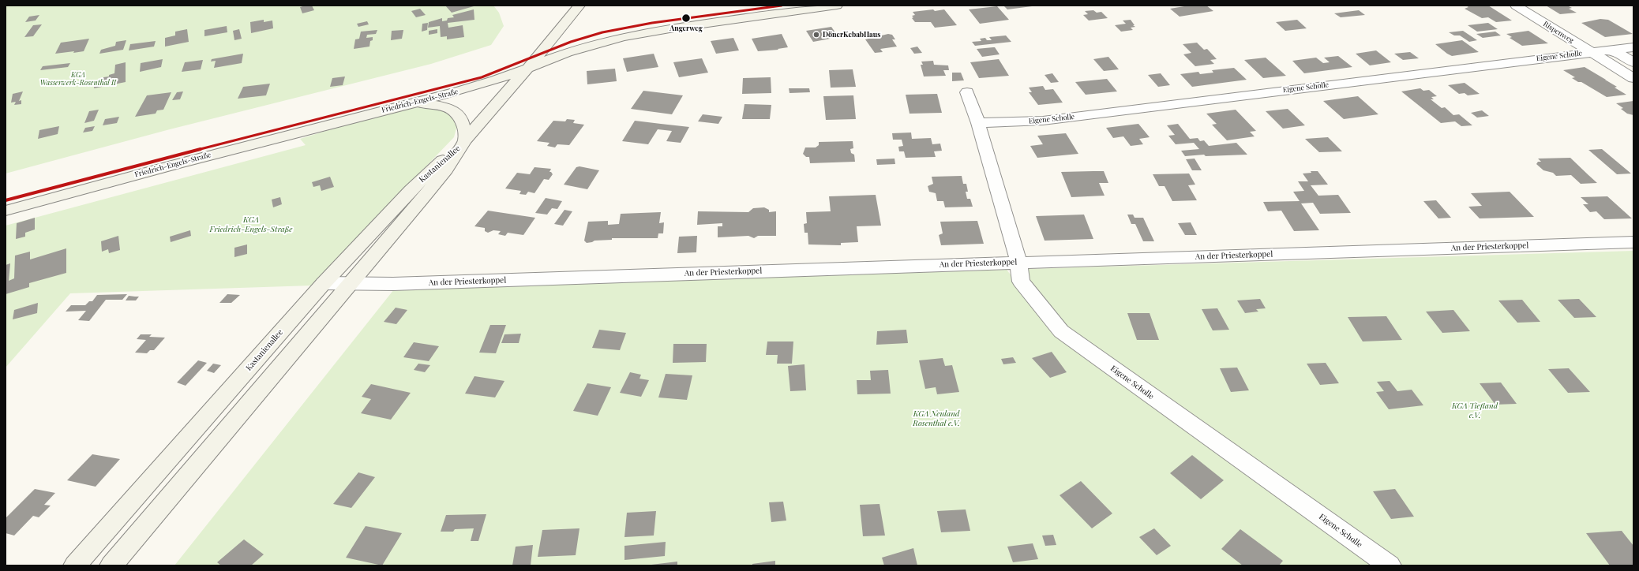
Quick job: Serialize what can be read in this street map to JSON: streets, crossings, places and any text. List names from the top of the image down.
{
  "streets": {
    "street": [
      "Rispenweg",
      "Eigene Scholle",
      "Friedrich-Engels-Straße",
      "Kastanienallee",
      "An der Priesterkoppel"
    ]
  },
  "crossings": [
    ["Rispenweg", "Eigene Scholle"],
    ["Eigene Scholle", "An der Priesterkoppel"],
    ["Friedrich-Engels-Straße", "Kastanienallee"],
    ["Kastanienallee", "An der Priesterkoppel"]
  ],
  "parks": [
    "KGA Wasserwerk-Rosenthal II",
    "KGA Friedrich-Engels-Straße",
    "KGA Tiefland e.V.",
    "KGA Neuland Rosenthal e.V."
  ],
  "places": ["Angerweg", "DönerKebabHaus"]
}
